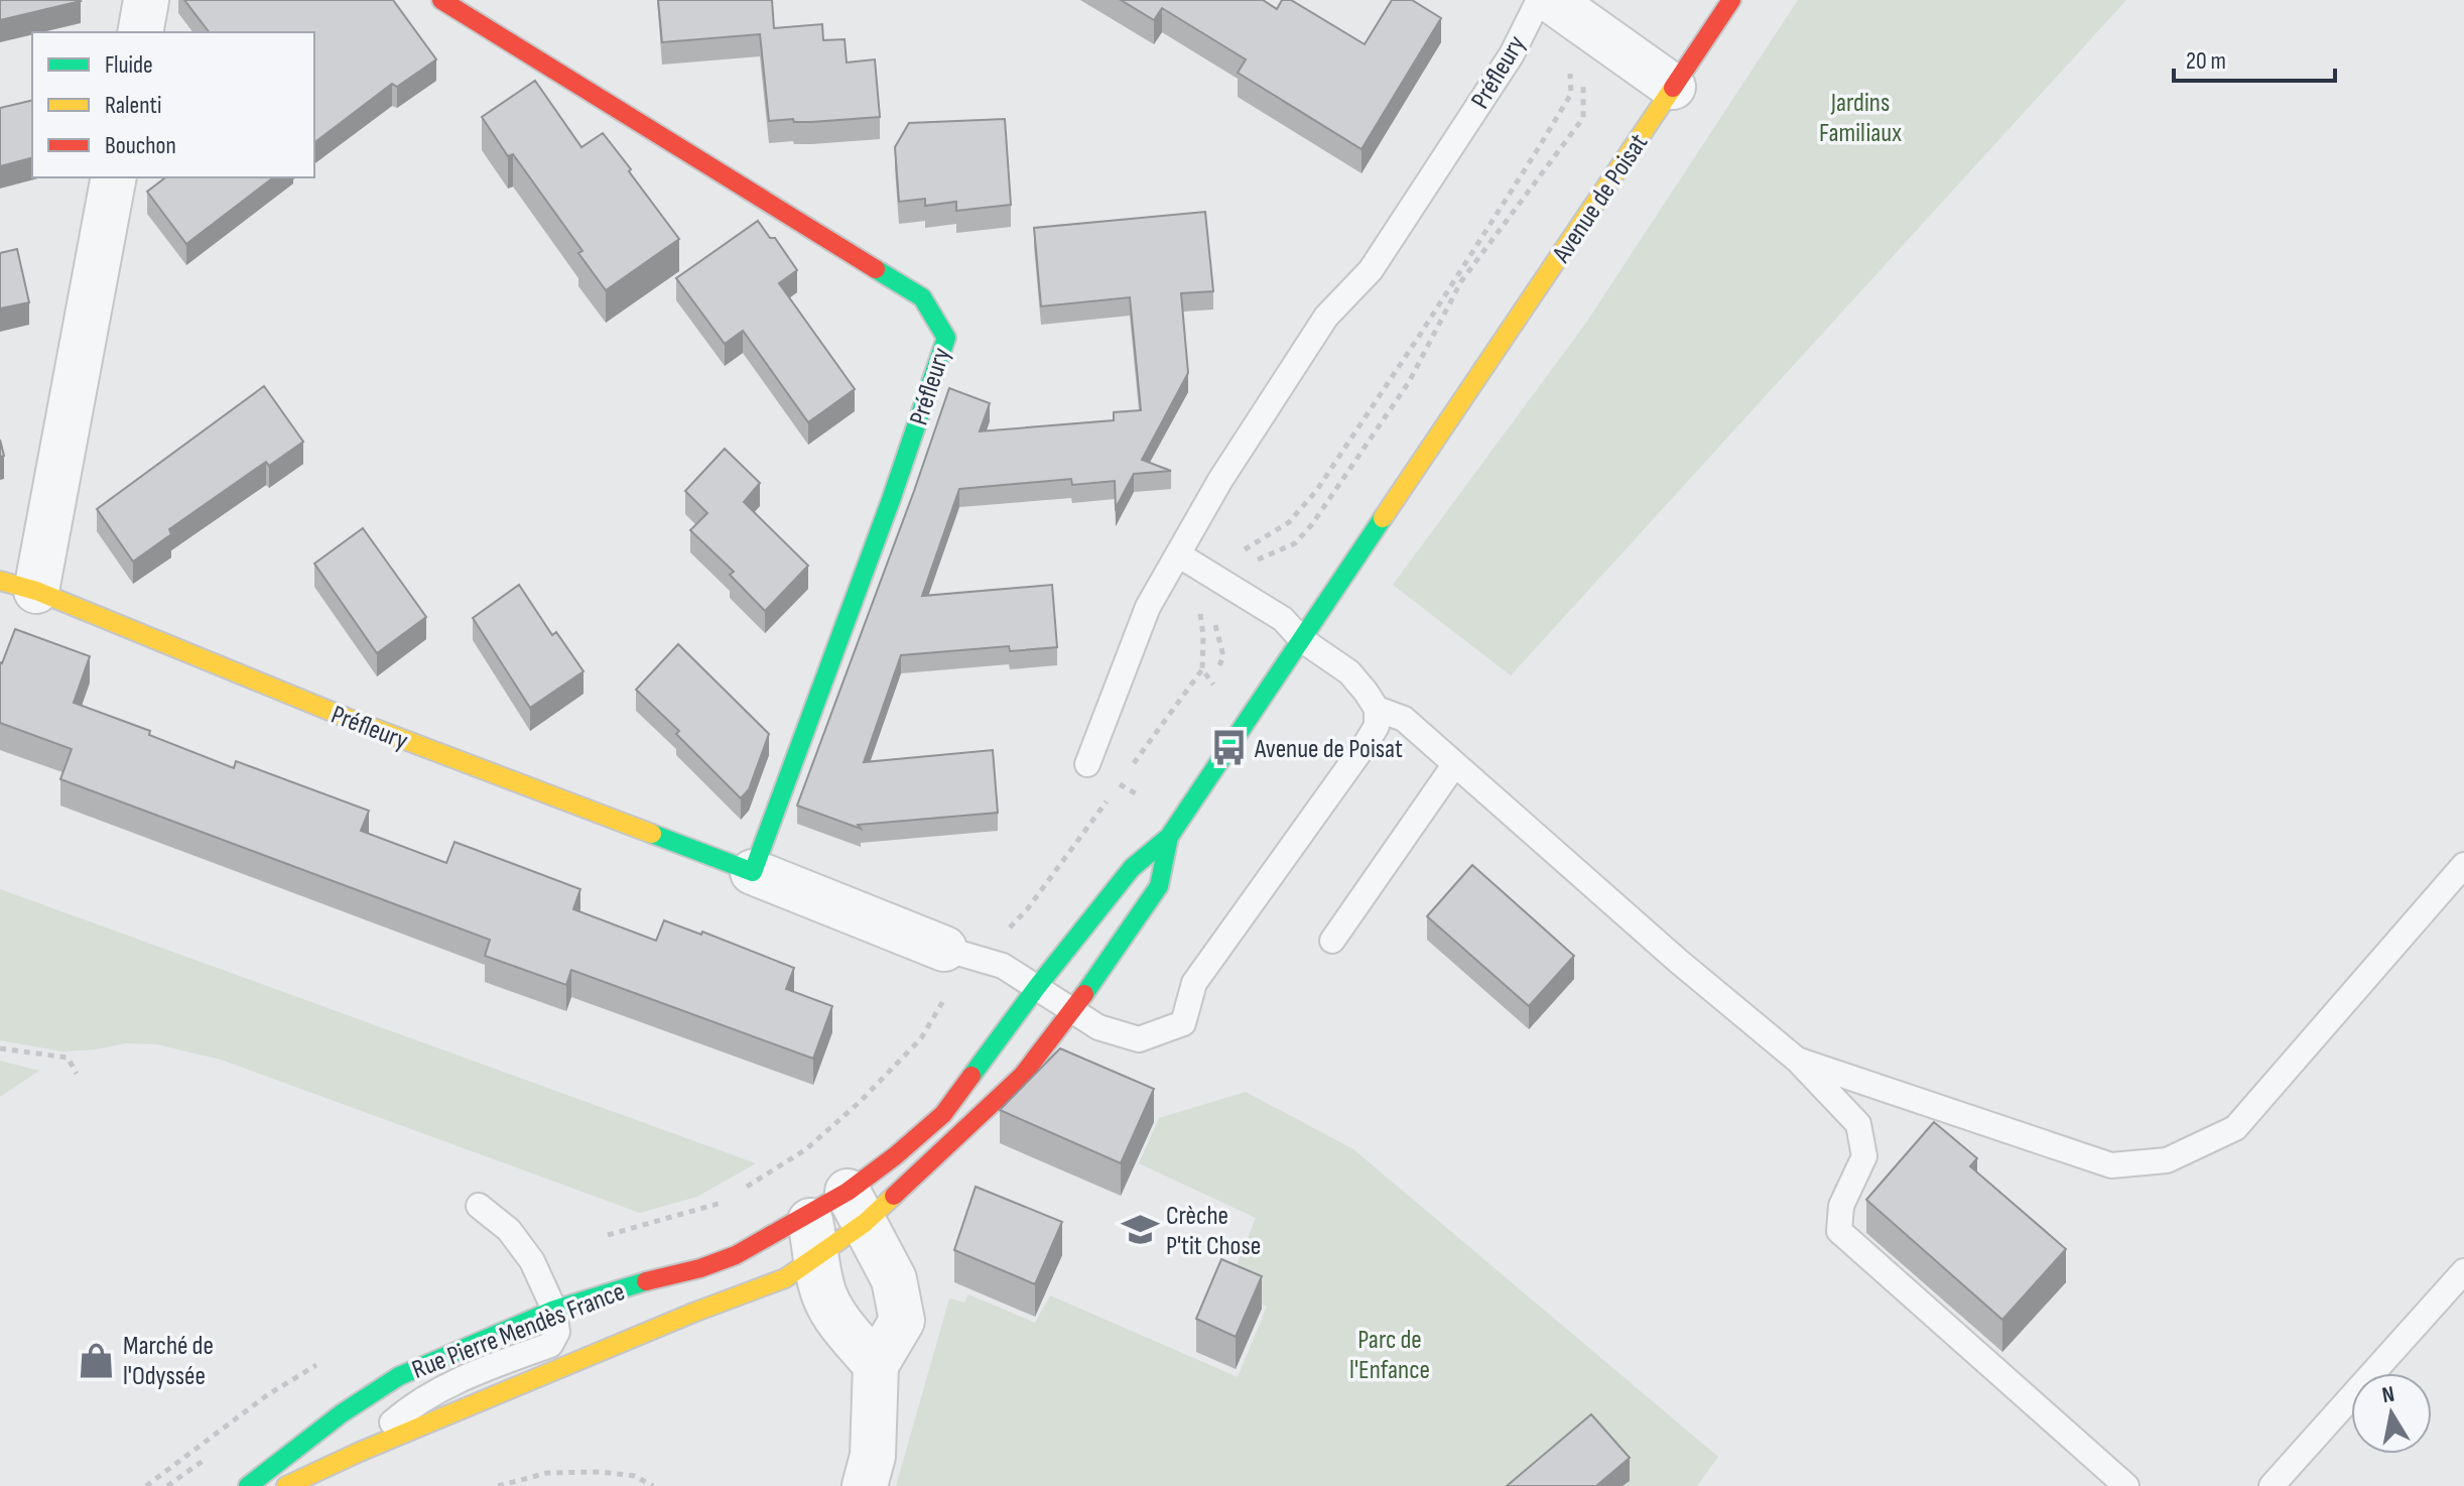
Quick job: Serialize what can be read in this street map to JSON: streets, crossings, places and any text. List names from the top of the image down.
{
  "streets": {
    "main road": ["Préfleury", "Avenue de Poisat", "Rue Pierre Mendès France"]
  },
  "crossings": [
    ["Avenue de Poisat", "Rue Pierre Mendès France"]
  ],
  "parks": ["Jardins Familiaux", "Parc de l'Enfance"],
  "places": {
    "bus stop": ["Avenue de Poisat"],
    "school or university": ["Crèche P'tit Chose"],
    "shop": ["Marché de l'Odyssée"]
  },
  "legend": ["Fluide", "Ralenti", "Bouchon"],
  "scale_bar": "20 m",
  "north": "top"
}
